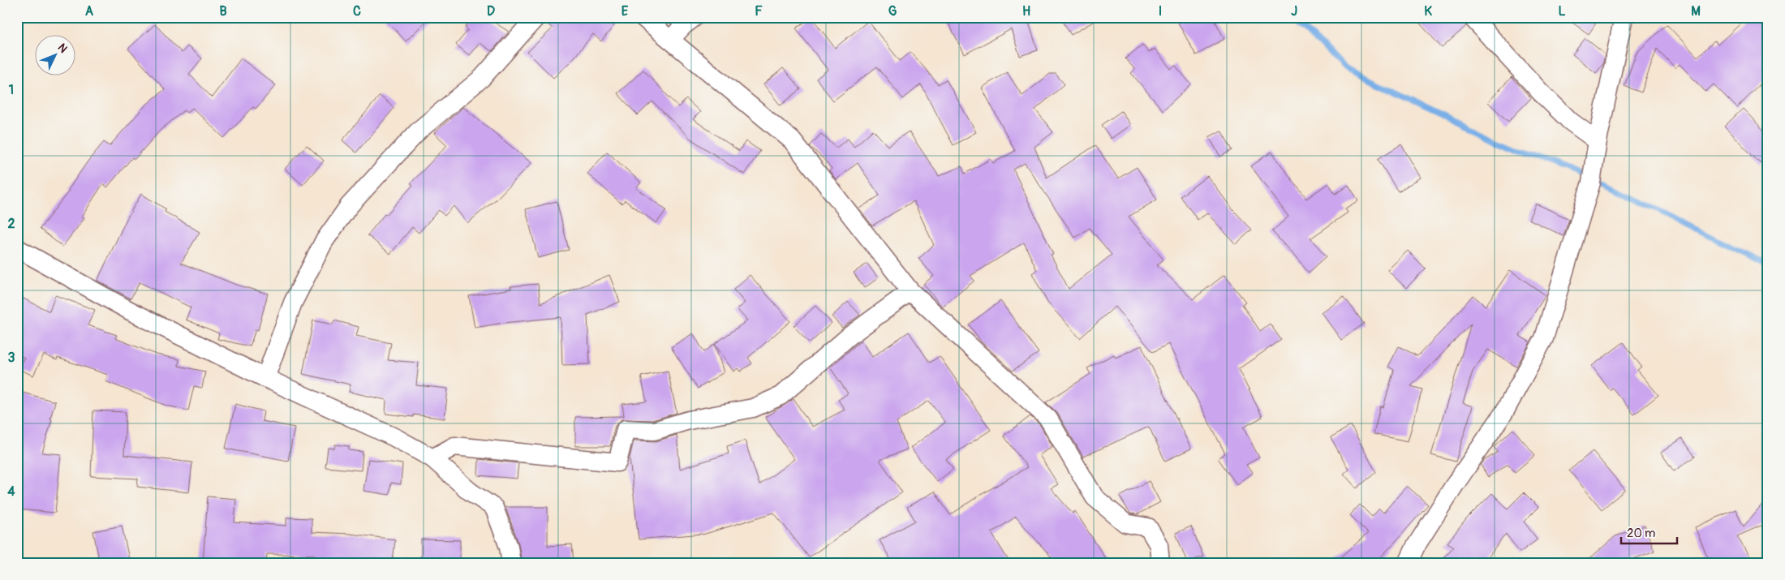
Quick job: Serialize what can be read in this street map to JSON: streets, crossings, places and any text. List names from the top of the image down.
{
  "scale_bar": "20 m",
  "north": "top right",
  "grid": {
    "columns": [
      "A",
      "B",
      "C",
      "D",
      "E",
      "F",
      "G",
      "H",
      "I",
      "J",
      "K",
      "L",
      "M"
    ],
    "rows": [
      "1",
      "2",
      "3",
      "4"
    ]
  }
}
